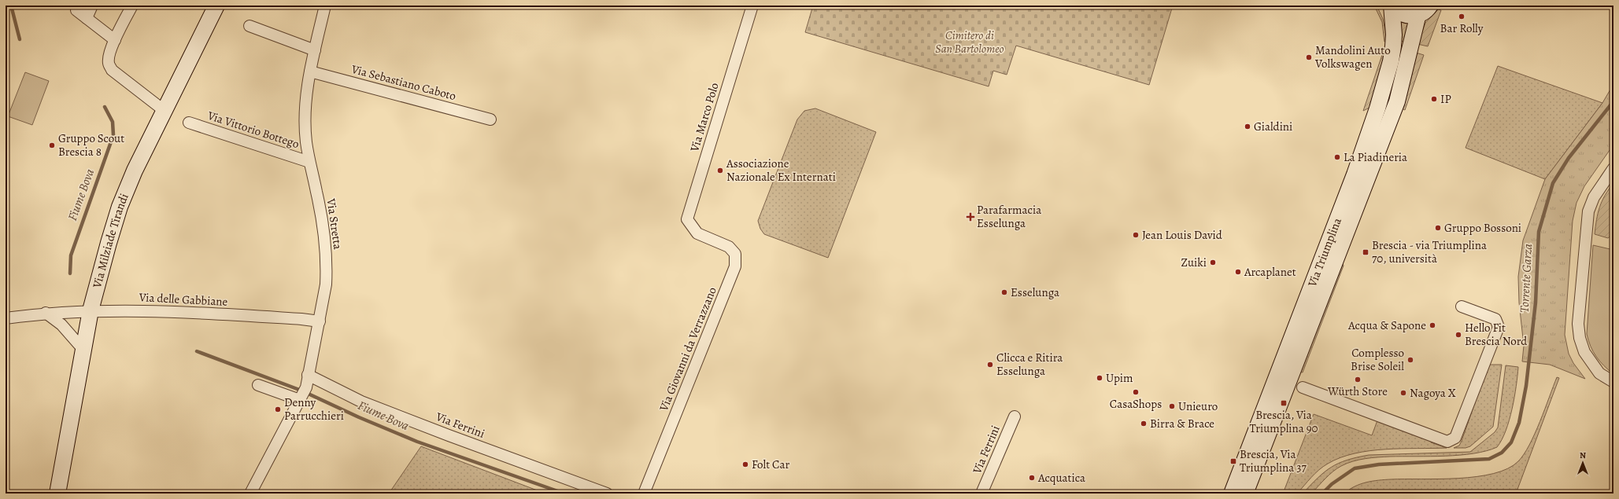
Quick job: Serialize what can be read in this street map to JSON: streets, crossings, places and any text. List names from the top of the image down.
{
  "streets": {
    "main road": ["Via Milziade Tirandi", "Via Triumplina"],
    "street": [
      "Via Sebastiano Caboto",
      "Via Marco Polo",
      "Via Vittorio Bottego",
      "Via Stretta",
      "Via delle Gabbiane",
      "Via Giovanni da Verrazzano",
      "Via Ferrini"
    ]
  },
  "crossings": [
    ["Via Sebastiano Caboto", "Via Stretta"],
    ["Via Marco Polo", "Via Giovanni da Verrazzano"],
    ["Via Vittorio Bottego", "Via Stretta"],
    ["Via Stretta", "Via delle Gabbiane"],
    ["Via Stretta", "Via Ferrini"],
    ["Via Milziade Tirandi", "Via delle Gabbiane"]
  ],
  "water": ["Fiume Bova", "Torrente Garza"],
  "parks": ["Cimitero di San Bartolomeo"],
  "places": {
    "other": [
      "Bar Rolly",
      "Mandolini Auto Volkswagen",
      "IP",
      "Gialdini",
      "Gruppo Scout Brescia 8",
      "La Piadineria",
      "Associazione Nazionale Ex Internati",
      "Gruppo Bossoni",
      "Jean Louis David",
      "Zuiki",
      "Arcaplanet",
      "Esselunga",
      "Acqua & Sapone",
      "Hello Fit Brescia Nord",
      "Complesso Brise Soleil",
      "Clicca e Ritira Esselunga",
      "Upim",
      "Würth Store",
      "CasaShops",
      "Nagoya X",
      "Unieuro",
      "Denny Parrucchieri",
      "Birra & Brace",
      "Folt Car",
      "Acquatica"
    ],
    "health": ["Parafarmacia Esselunga"],
    "transit": ["Brescia - via Triumplina 70, università", "Brescia, Via Triumplina 90", "Brescia, Via Triumplina 37"]
  },
  "north": "top"
}
